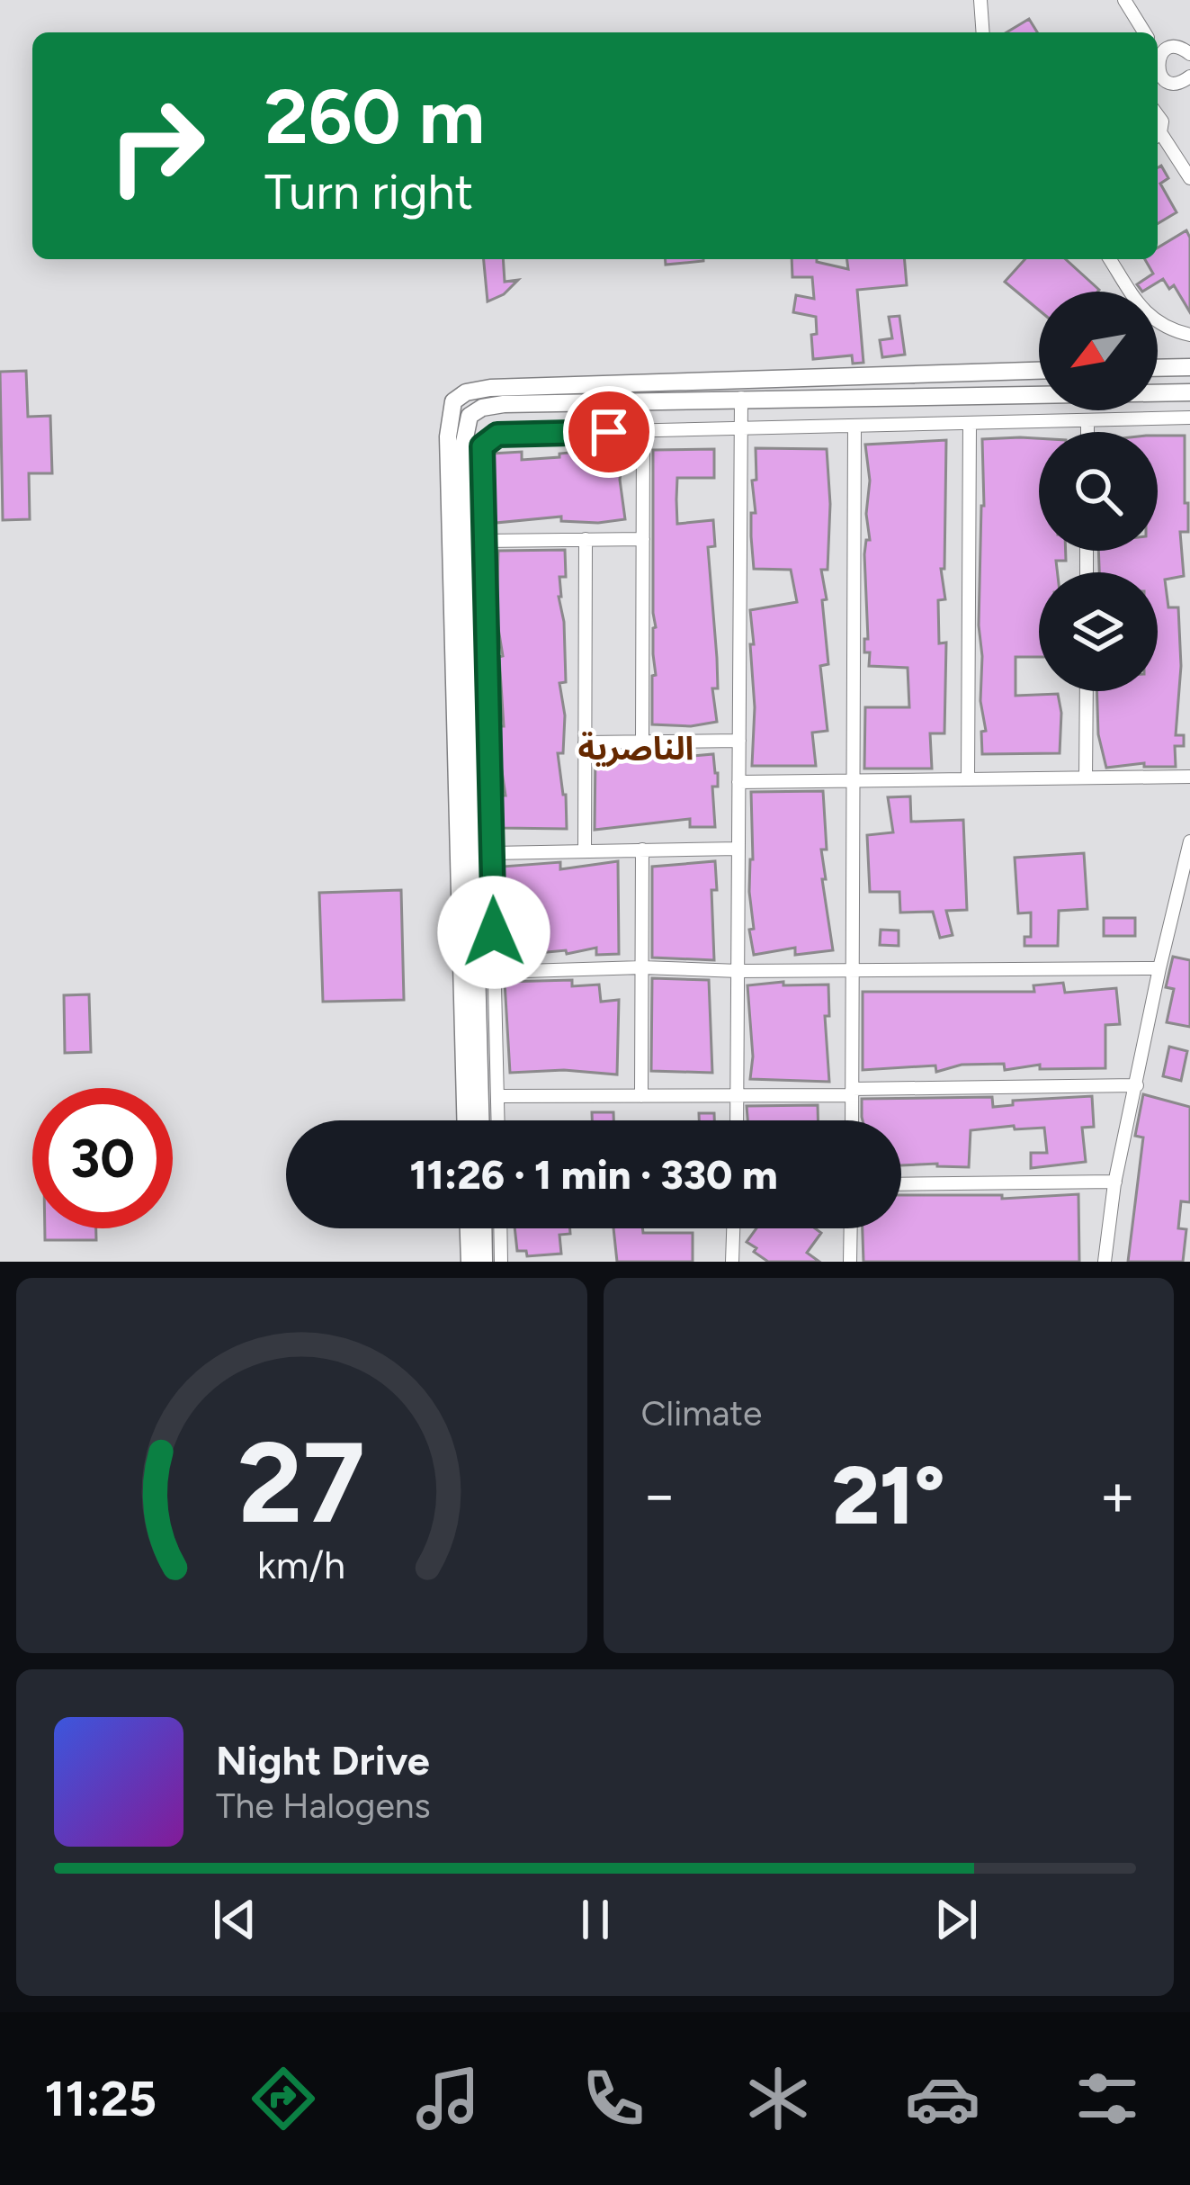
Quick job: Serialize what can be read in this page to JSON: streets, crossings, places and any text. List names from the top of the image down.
{
  "districts": ["الناصرية"],
  "north": "bottom left",
  "page": {
    "turn": ["260 m", "Turn right"],
    "limit": "30",
    "trip": "11:26 · 1 min · 330 m",
    "tile": "Climate",
    "heat": ["−", "21°", "+"],
    "song": ["Night Drive", "The Halogens"],
    "tabs": "11:25",
    "gauge": ["27", "km/h"]
  }
}
